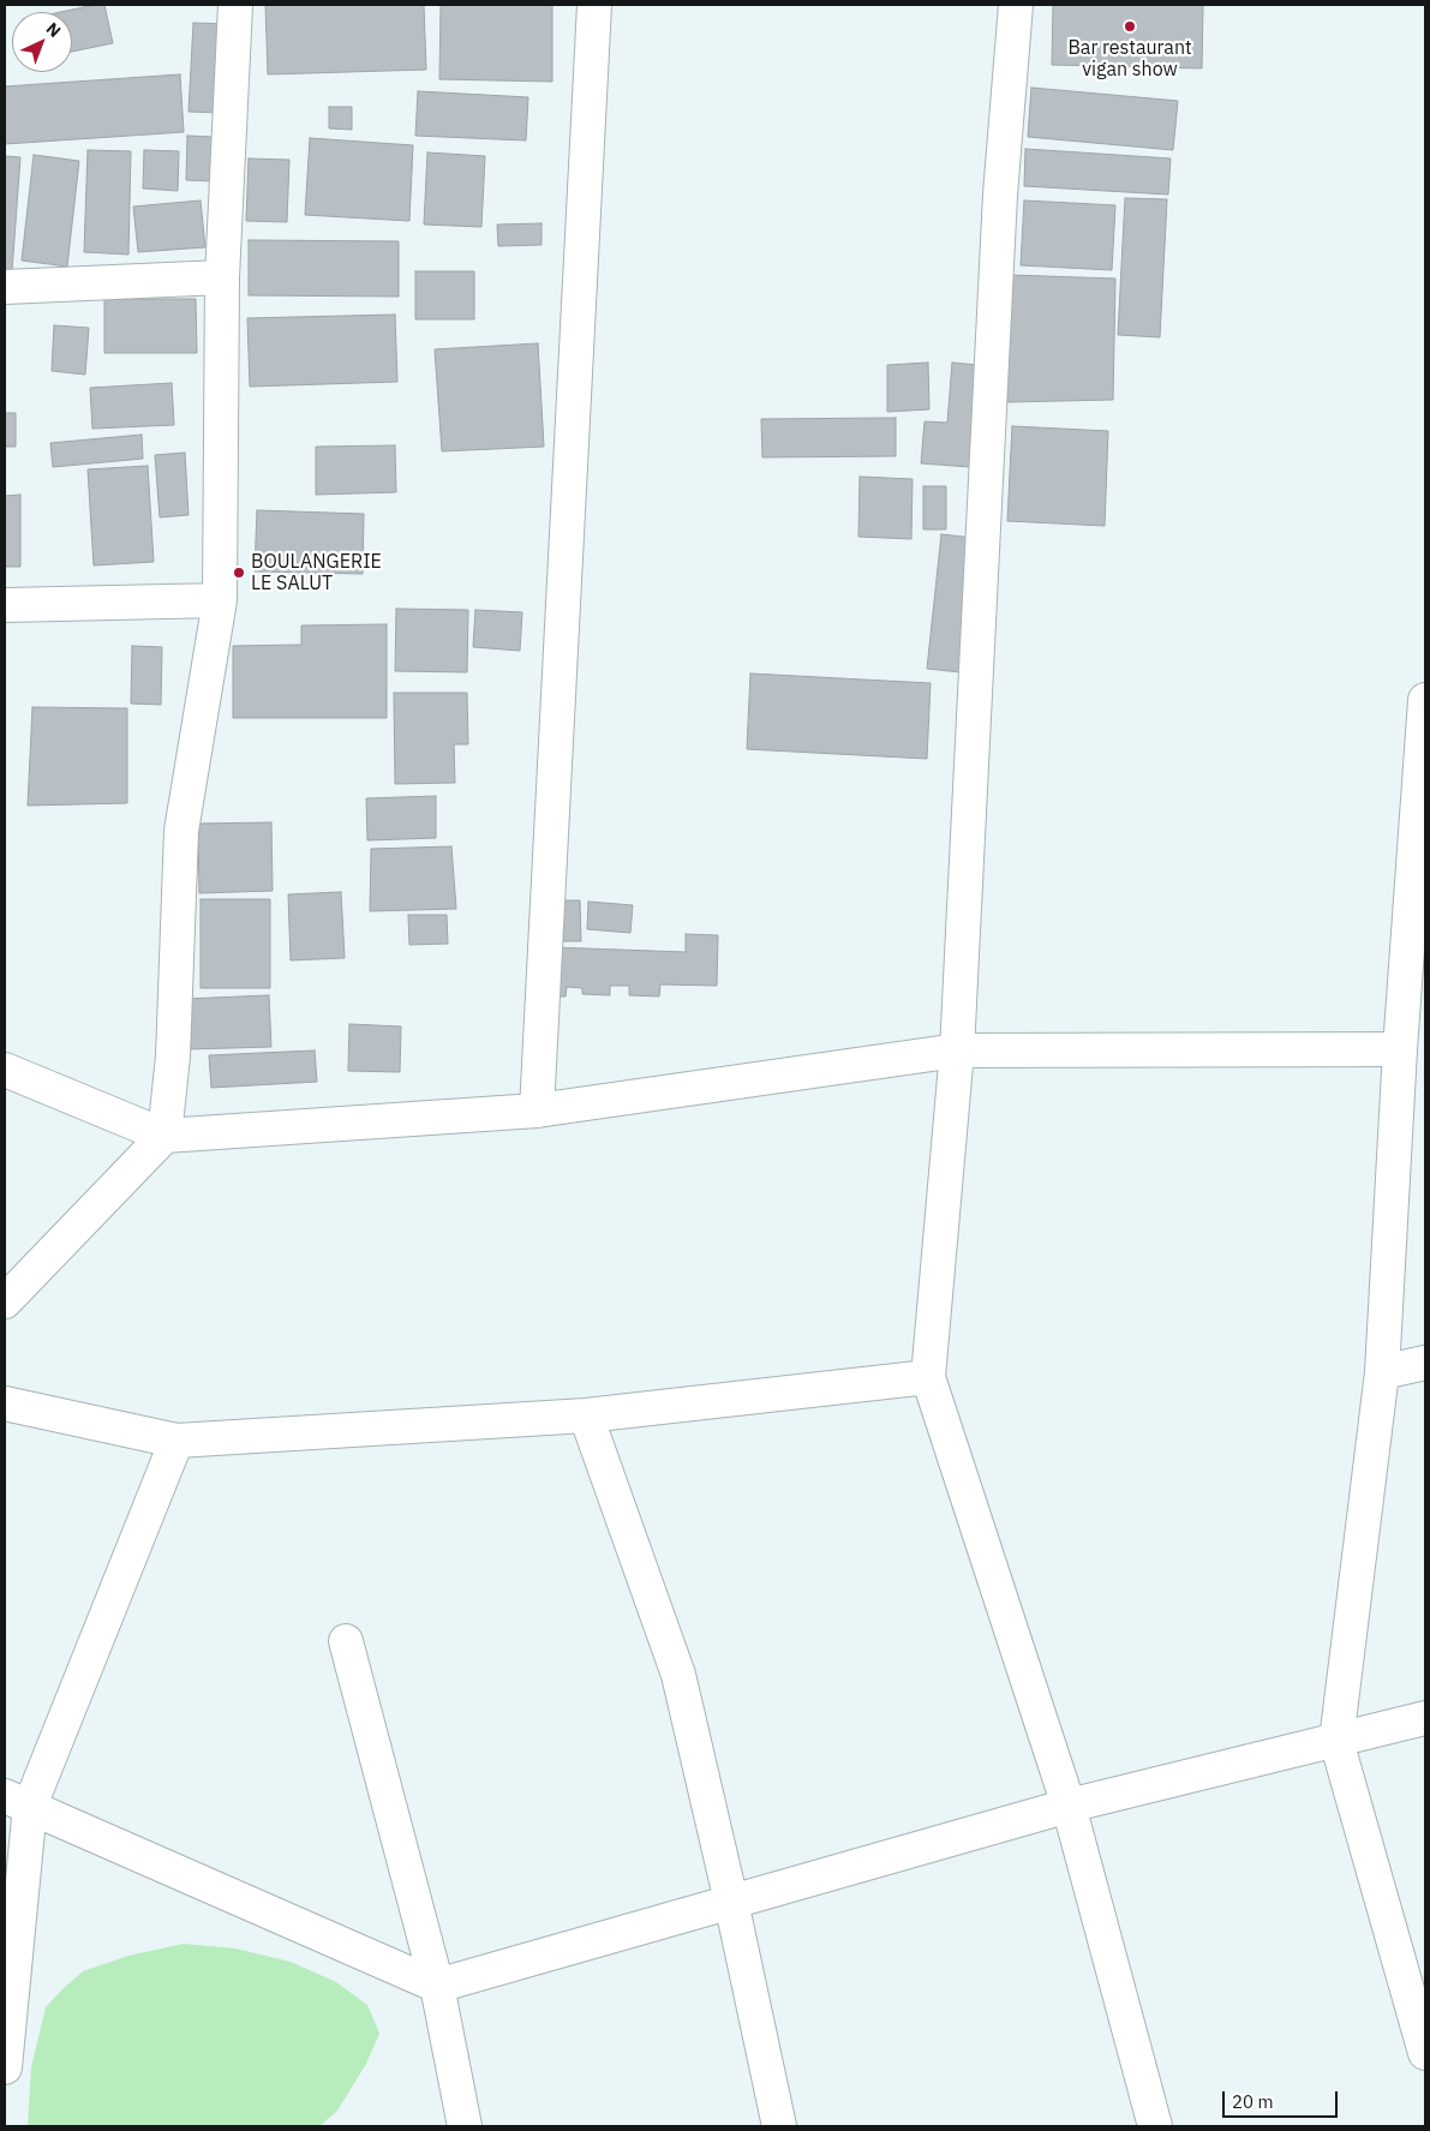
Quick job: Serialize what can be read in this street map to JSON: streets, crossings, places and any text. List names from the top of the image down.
{
  "places": ["Bar restaurant vigan show", "BOULANGERIE LE SALUT"],
  "scale_bar": "20 m",
  "north": "top right"
}
